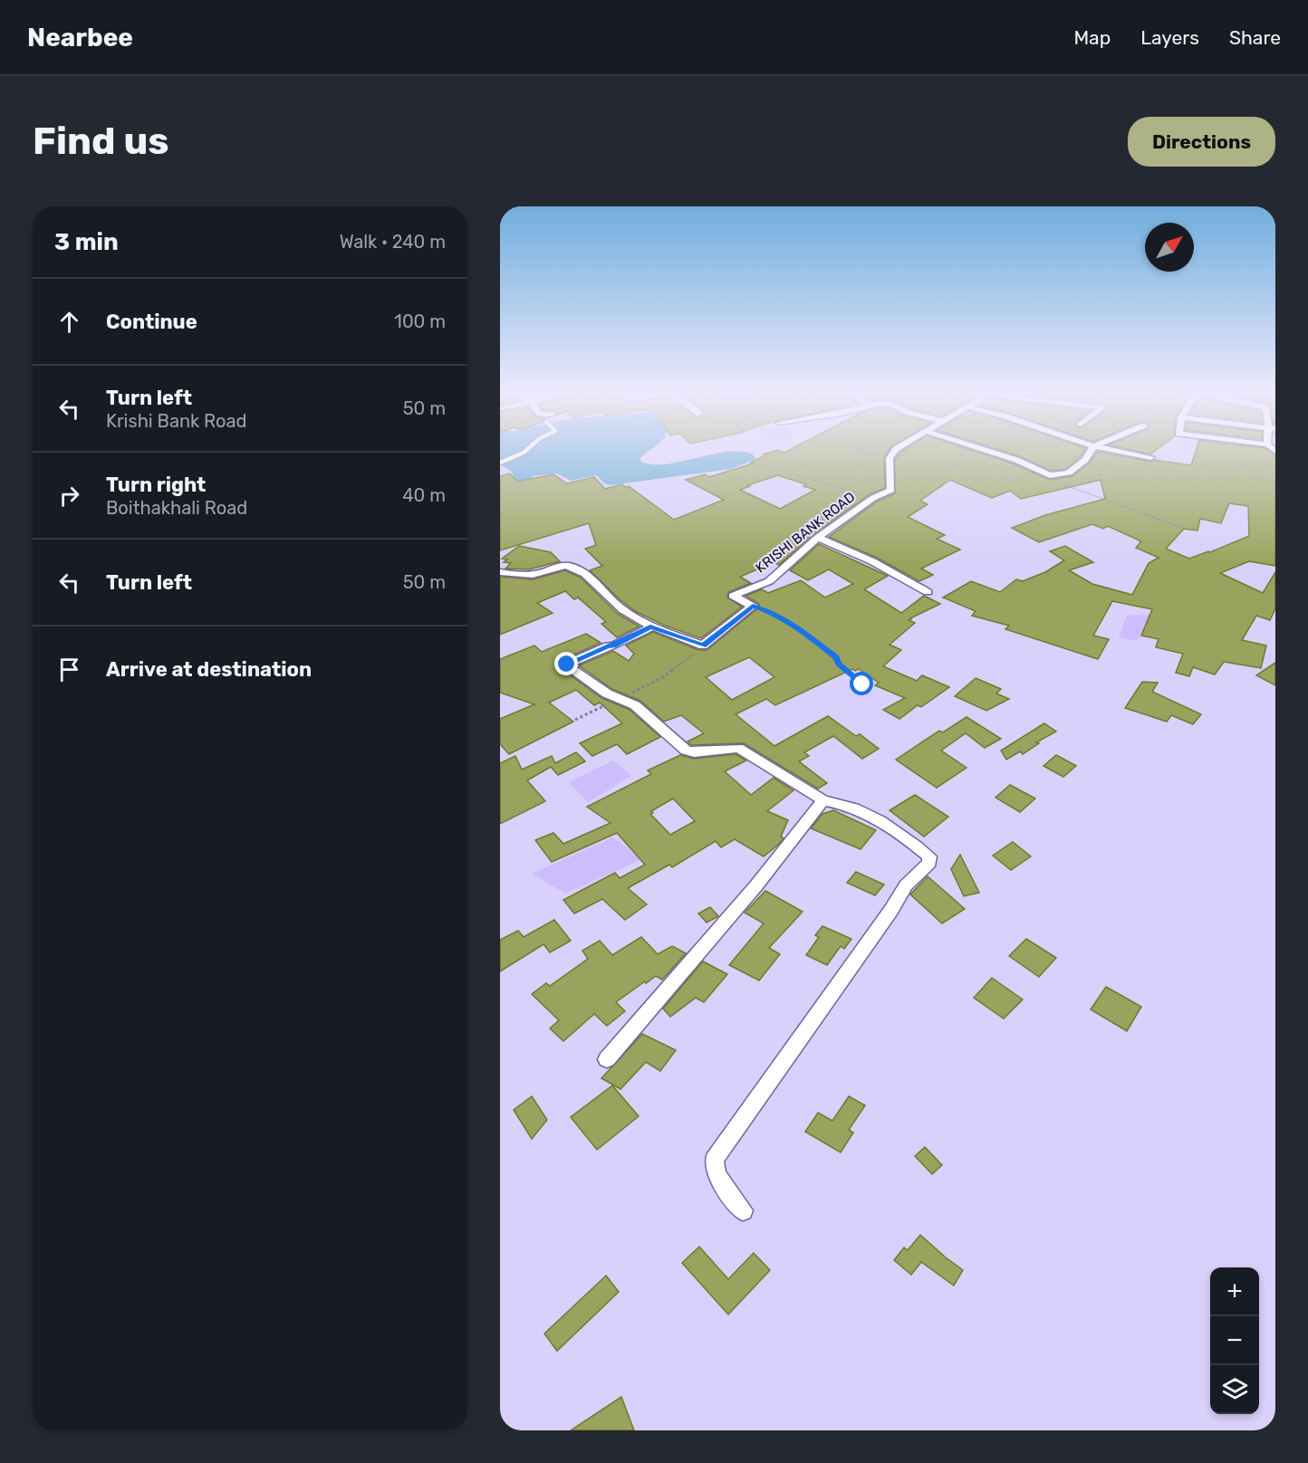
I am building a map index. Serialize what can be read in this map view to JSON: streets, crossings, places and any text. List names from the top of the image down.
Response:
{
  "streets": {
    "street": ["KRISHI BANK ROAD"]
  },
  "north": "top right",
  "page": {
    "header": "Nearbee",
    "nav": ["Map", "Layers", "Share"],
    "buttons": "Directions",
    "title": "Find us",
    "heading": ["3 min", "Walk · 240 m"],
    "list": [
      ["Continue", "100 m"],
      ["Turn left", "Krishi Bank Road", "50 m"],
      ["Turn right", "Boithakhali Road", "40 m"],
      ["Turn left", "50 m"],
      "Arrive at destination"
    ],
    "map_buttons": ["+", "−"]
  }
}
